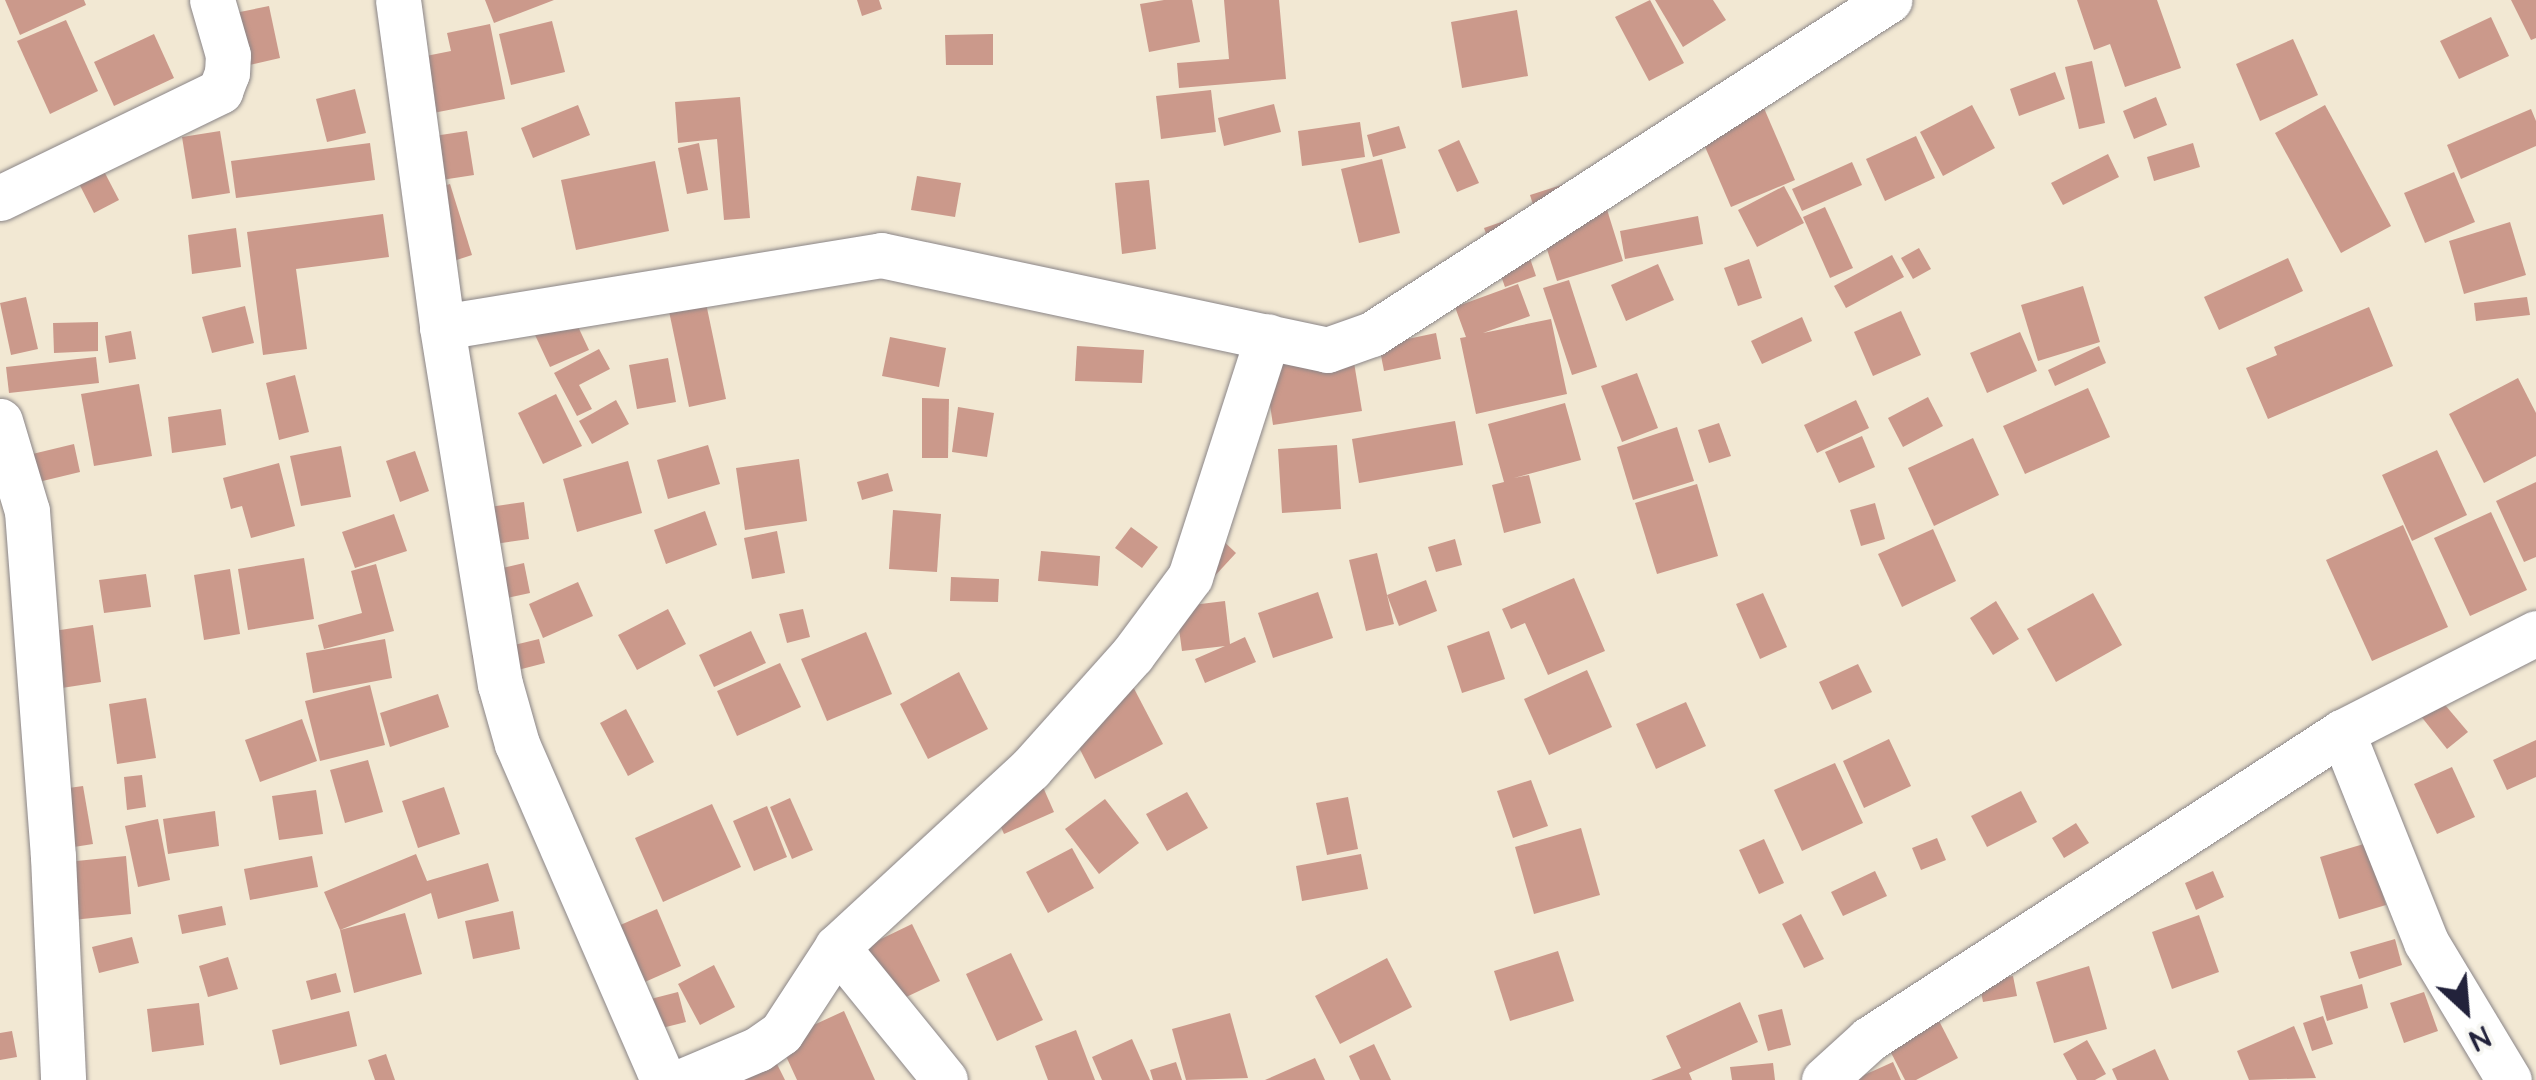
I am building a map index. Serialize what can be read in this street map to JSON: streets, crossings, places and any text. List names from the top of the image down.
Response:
{
  "north": "bottom right"
}
